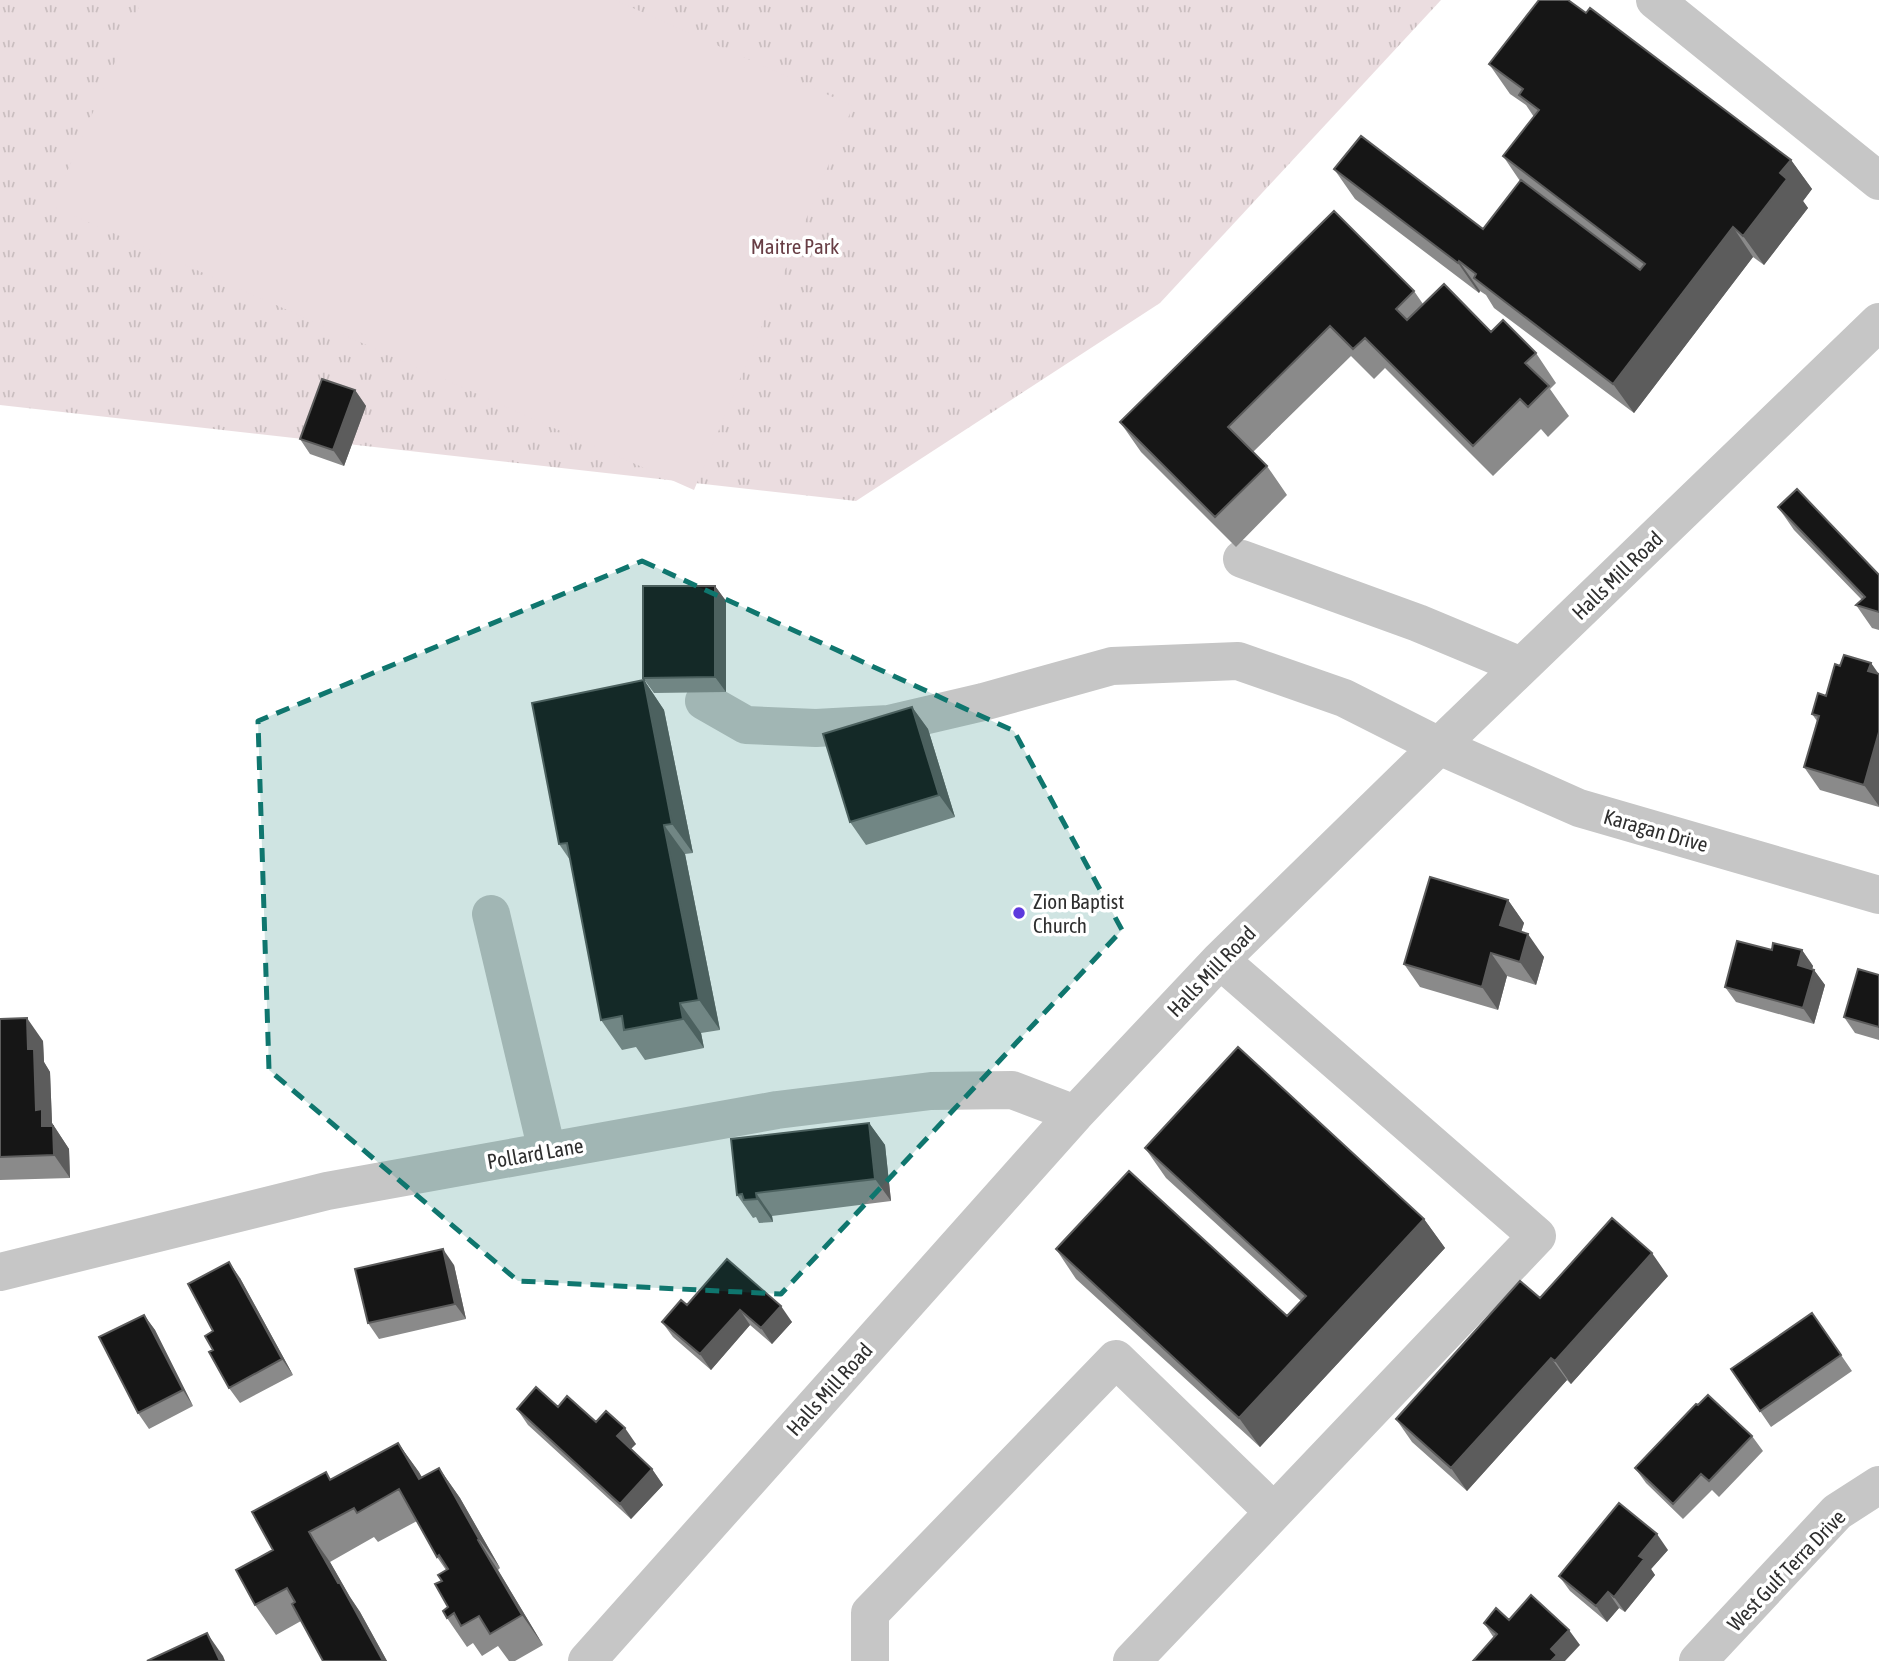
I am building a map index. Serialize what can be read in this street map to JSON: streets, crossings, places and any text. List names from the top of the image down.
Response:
{
  "streets": {
    "street": [
      "Halls Mill Road",
      "Karagan Drive",
      "Pollard Lane",
      "West Gulf Terra Drive"
    ]
  },
  "crossings": [
    ["Halls Mill Road", "Karagan Drive"],
    ["Halls Mill Road", "Pollard Lane"]
  ],
  "parks": ["Maitre Park"],
  "places": ["Zion Baptist Church"]
}
